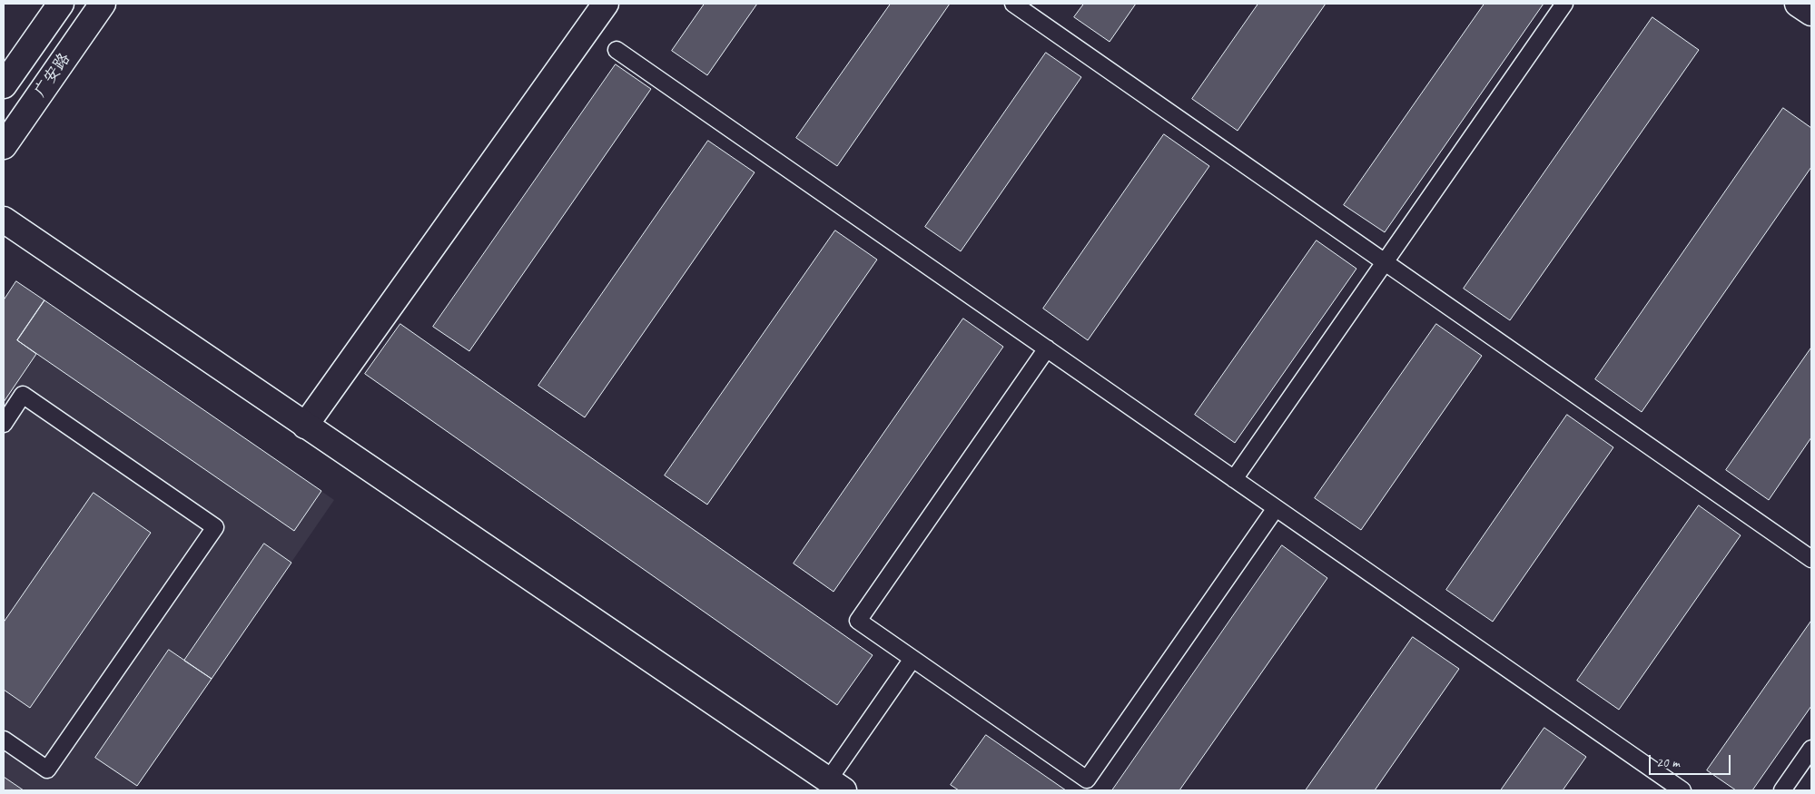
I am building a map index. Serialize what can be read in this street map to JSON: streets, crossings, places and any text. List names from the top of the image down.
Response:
{
  "streets": {
    "street": ["广安路"]
  },
  "scale_bar": "20 m"
}
